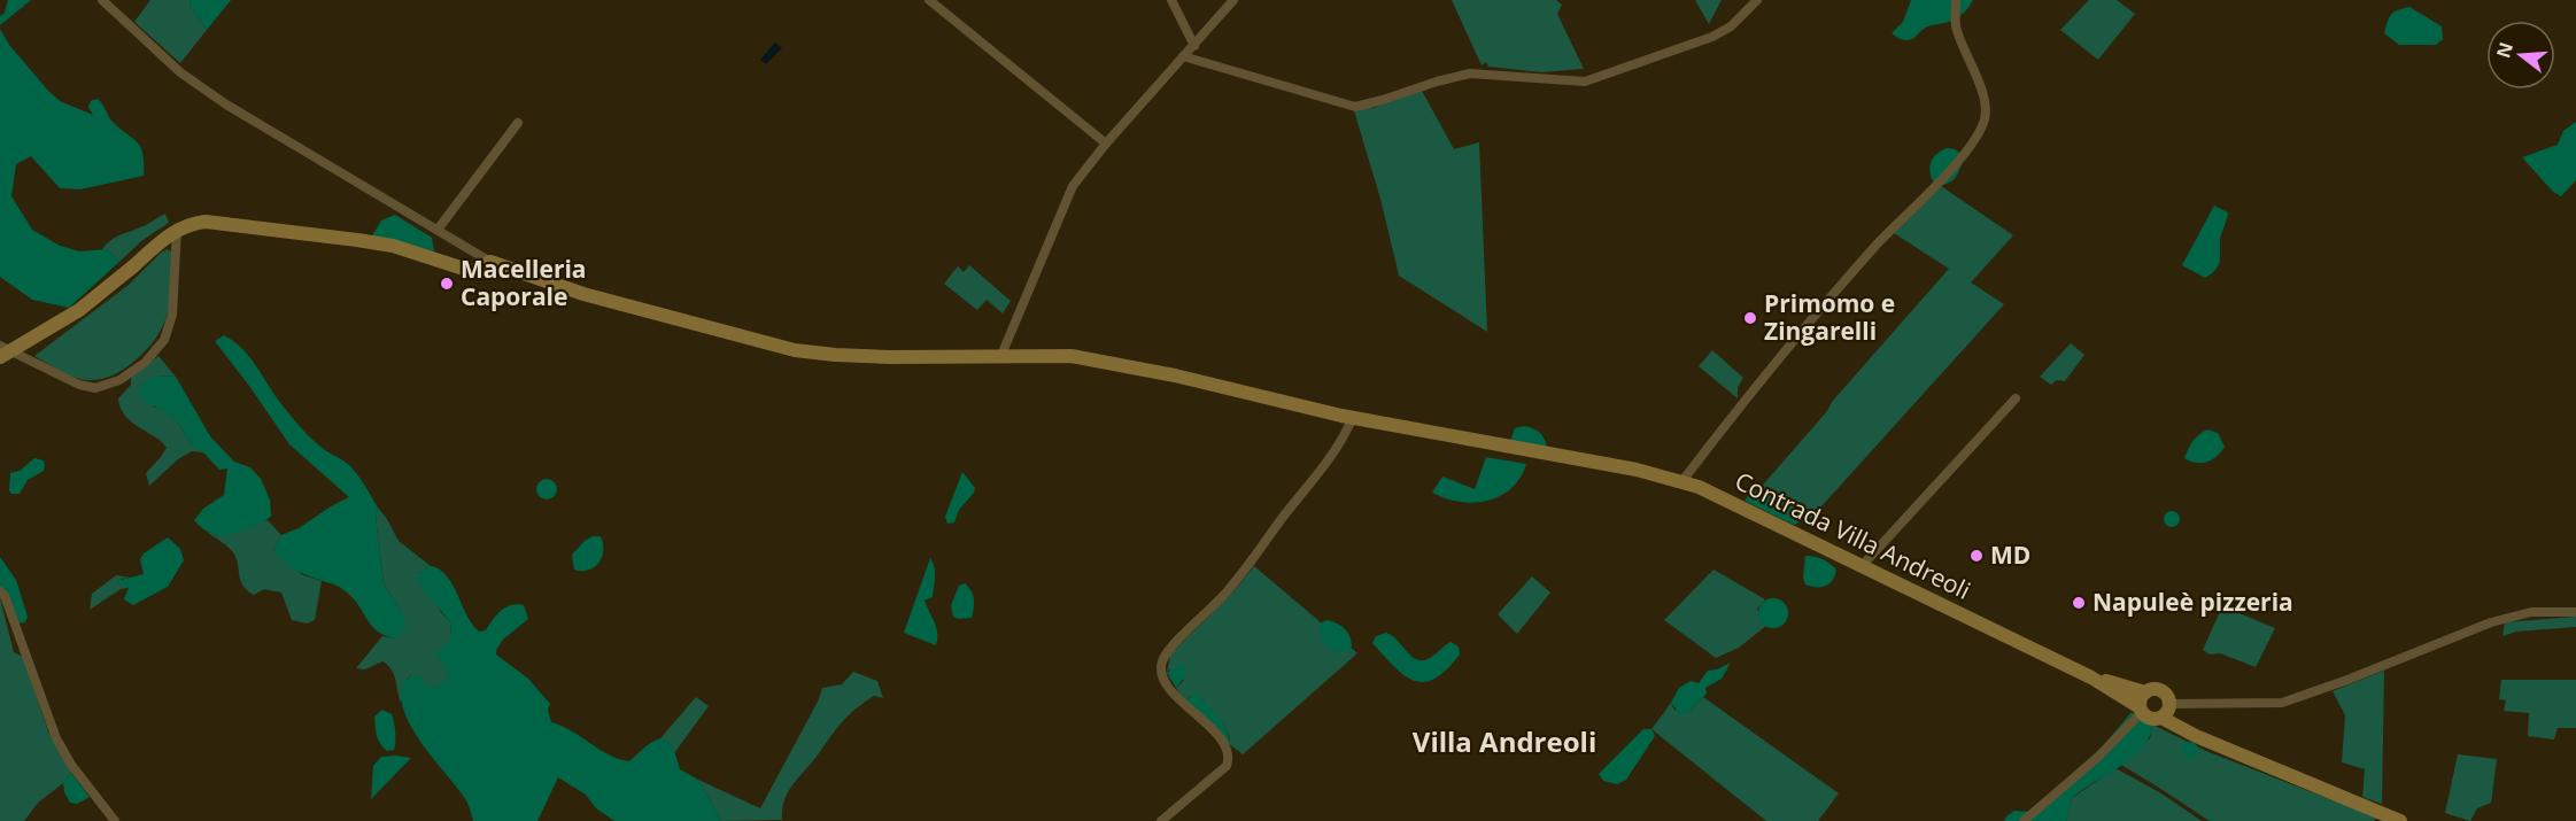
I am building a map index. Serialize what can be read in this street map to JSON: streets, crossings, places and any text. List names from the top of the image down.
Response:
{
  "streets": {
    "main road": ["Contrada Villa Andreoli"]
  },
  "districts": ["Villa Andreoli"],
  "places": [
    "Macelleria Caporale",
    "Primomo e Zingarelli",
    "MD",
    "Napuleè pizzeria"
  ],
  "north": "left"
}
